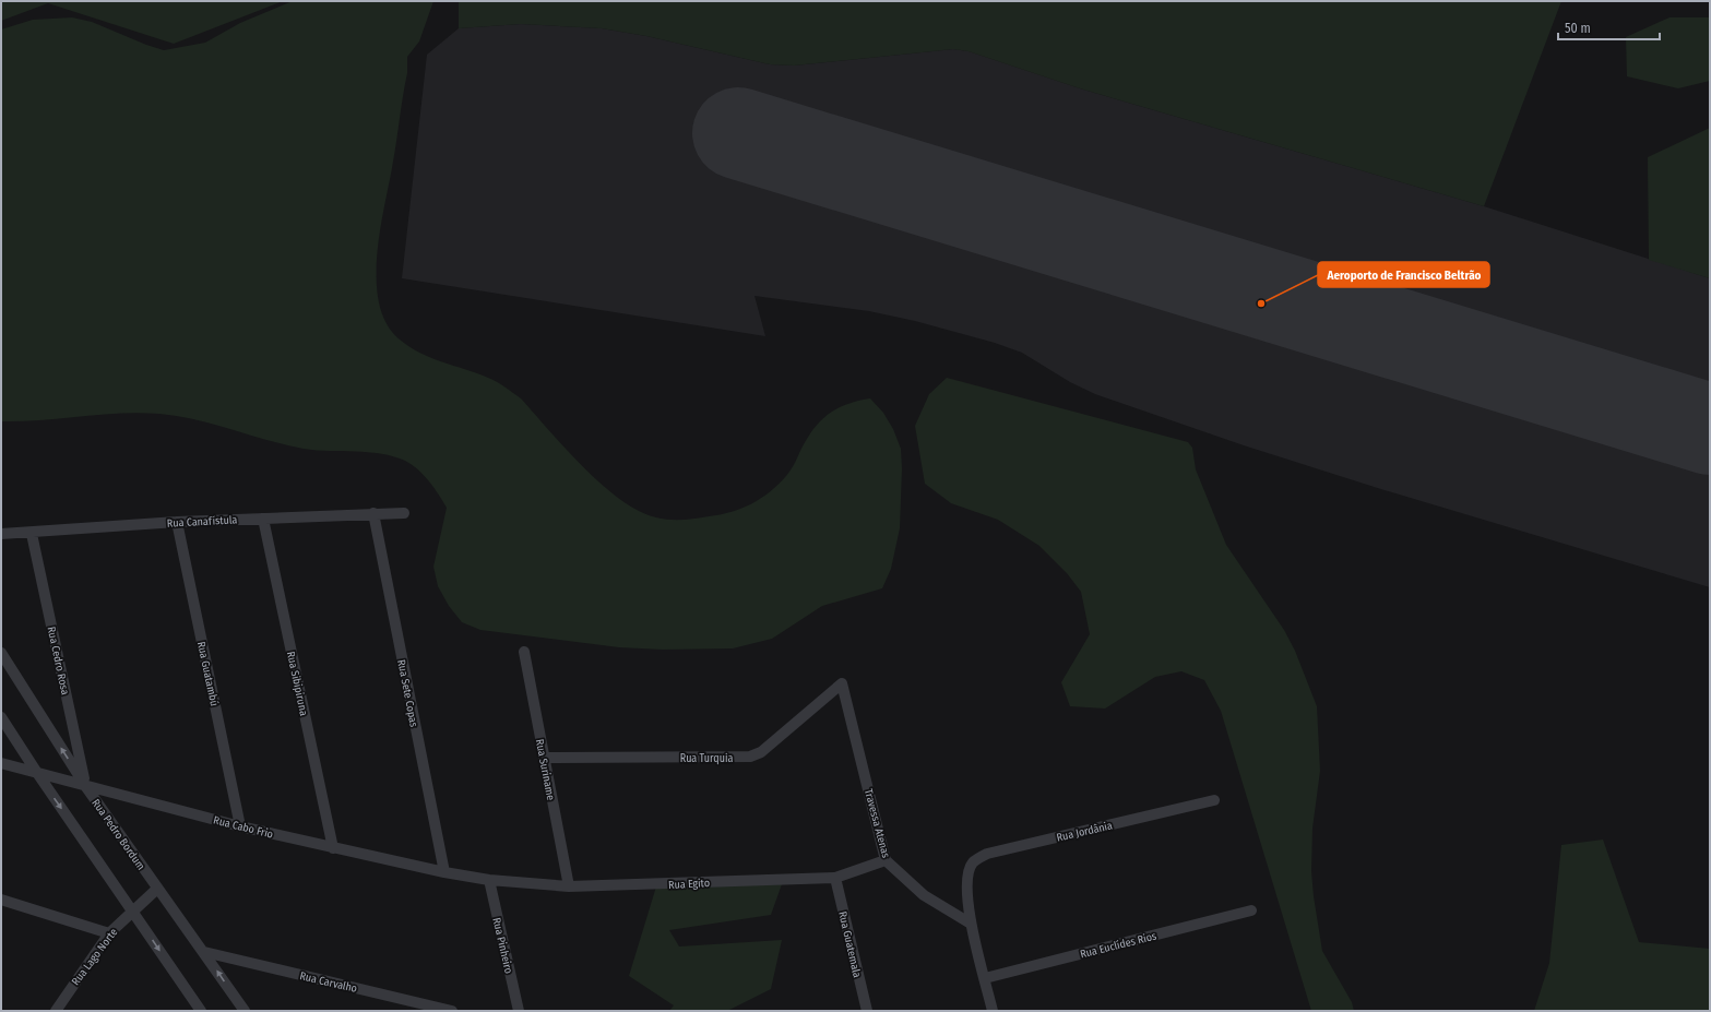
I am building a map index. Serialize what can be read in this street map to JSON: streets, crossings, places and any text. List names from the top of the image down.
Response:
{
  "streets": {
    "street": [
      "Rua Canafístula",
      "Rua Cedro Rosa",
      "Rua Guatambú",
      "Rua Sibipiruna",
      "Rua Sete Copas",
      "Rua Turquia",
      "Rua Suriname",
      "Travessa Atenas",
      "Rua Cabo Frio",
      "Rua Jordânia",
      "Rua Pedro Bordum",
      "Rua Egito",
      "Rua Guatemala",
      "Rua Euclídes Rios",
      "Rua Pinheiro",
      "Rua Lago Norte",
      "Rua Carvalho"
    ]
  },
  "crossings": [
    ["Rua Canafístula", "Rua Cedro Rosa"],
    ["Rua Canafístula", "Rua Guatambú"],
    ["Rua Canafístula", "Rua Sibipiruna"],
    ["Rua Canafístula", "Rua Sete Copas"],
    ["Rua Cedro Rosa", "Rua Cabo Frio"],
    ["Rua Cedro Rosa", "Rua Pedro Bordum"],
    ["Rua Guatambú", "Rua Cabo Frio"],
    ["Rua Sibipiruna", "Rua Cabo Frio"],
    ["Rua Sete Copas", "Rua Cabo Frio"],
    ["Rua Turquia", "Rua Suriname"],
    ["Rua Turquia", "Travessa Atenas"],
    ["Rua Suriname", "Rua Egito"],
    ["Travessa Atenas", "Rua Jordânia"],
    ["Travessa Atenas", "Rua Egito"],
    ["Rua Cabo Frio", "Rua Pedro Bordum"],
    ["Rua Cabo Frio", "Rua Egito"],
    ["Rua Cabo Frio", "Rua Pinheiro"],
    ["Rua Pedro Bordum", "Rua Lago Norte"],
    ["Rua Pedro Bordum", "Rua Carvalho"],
    ["Rua Egito", "Rua Guatemala"],
    ["Rua Egito", "Rua Pinheiro"]
  ],
  "places": ["Aeroporto de Francisco Beltrão"],
  "scale_bar": "50 m"
}
